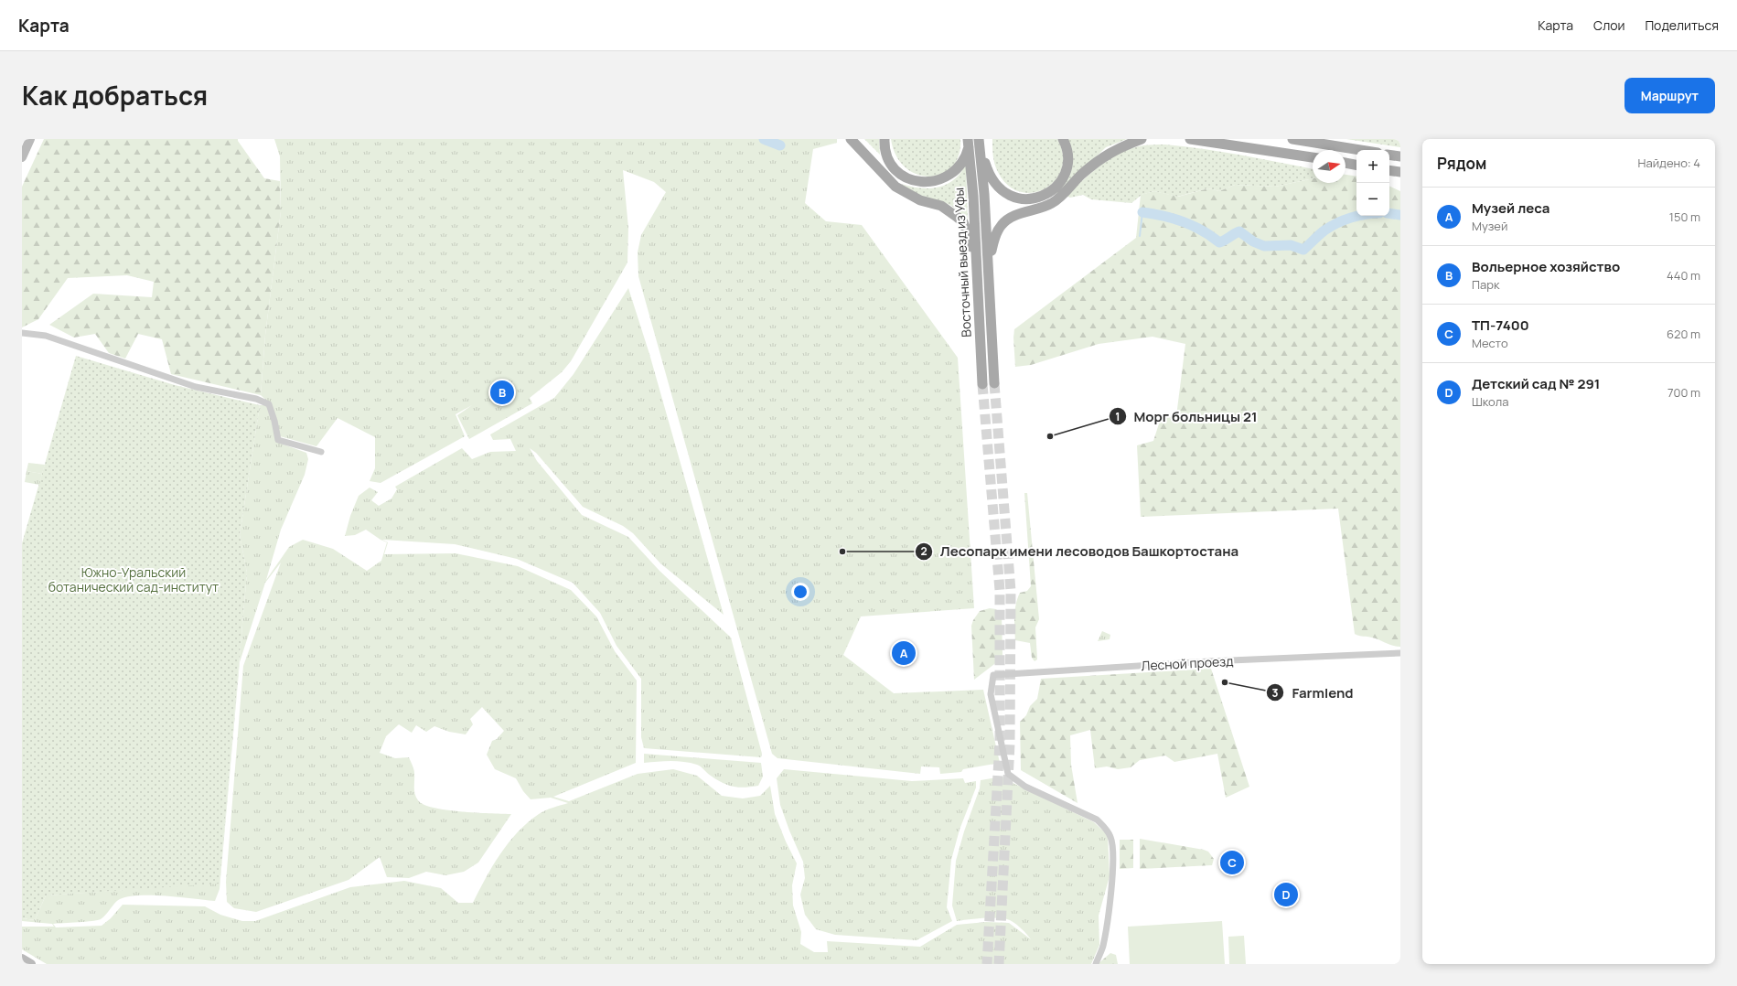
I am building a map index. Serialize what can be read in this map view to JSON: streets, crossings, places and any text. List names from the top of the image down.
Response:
{
  "streets": {
    "main road": ["Восточный выезд из Уфы"],
    "street": ["Лесной проезд"]
  },
  "parks": ["Южно-Уральский ботанический сад-институт"],
  "places": ["Морг больницы 21", "Лесопарк имени лесоводов Башкортостана", "Farmlend"],
  "north": "right",
  "page": {
    "header": "Карта",
    "nav": ["Карта", "Слои", "Поделиться"],
    "title": "Как добраться",
    "buttons": "Маршрут",
    "heading": ["Рядом", "Найдено: 4"],
    "map_buttons": ["+", "−"],
    "list": [
      {
        "mark": "A",
        "name": "Музей леса",
        "note": "Музей",
        "value": "150 m"
      },
      {
        "mark": "B",
        "name": "Вольерное хозяйство",
        "note": "Парк",
        "value": "440 m"
      },
      {
        "mark": "C",
        "name": "ТП-7400",
        "note": "Место",
        "value": "620 m"
      },
      {
        "mark": "D",
        "name": "Детский сад № 291",
        "note": "Школа",
        "value": "700 m"
      }
    ],
    "pins": [
      "B",
      "A",
      "C",
      "D"
    ]
  }
}
